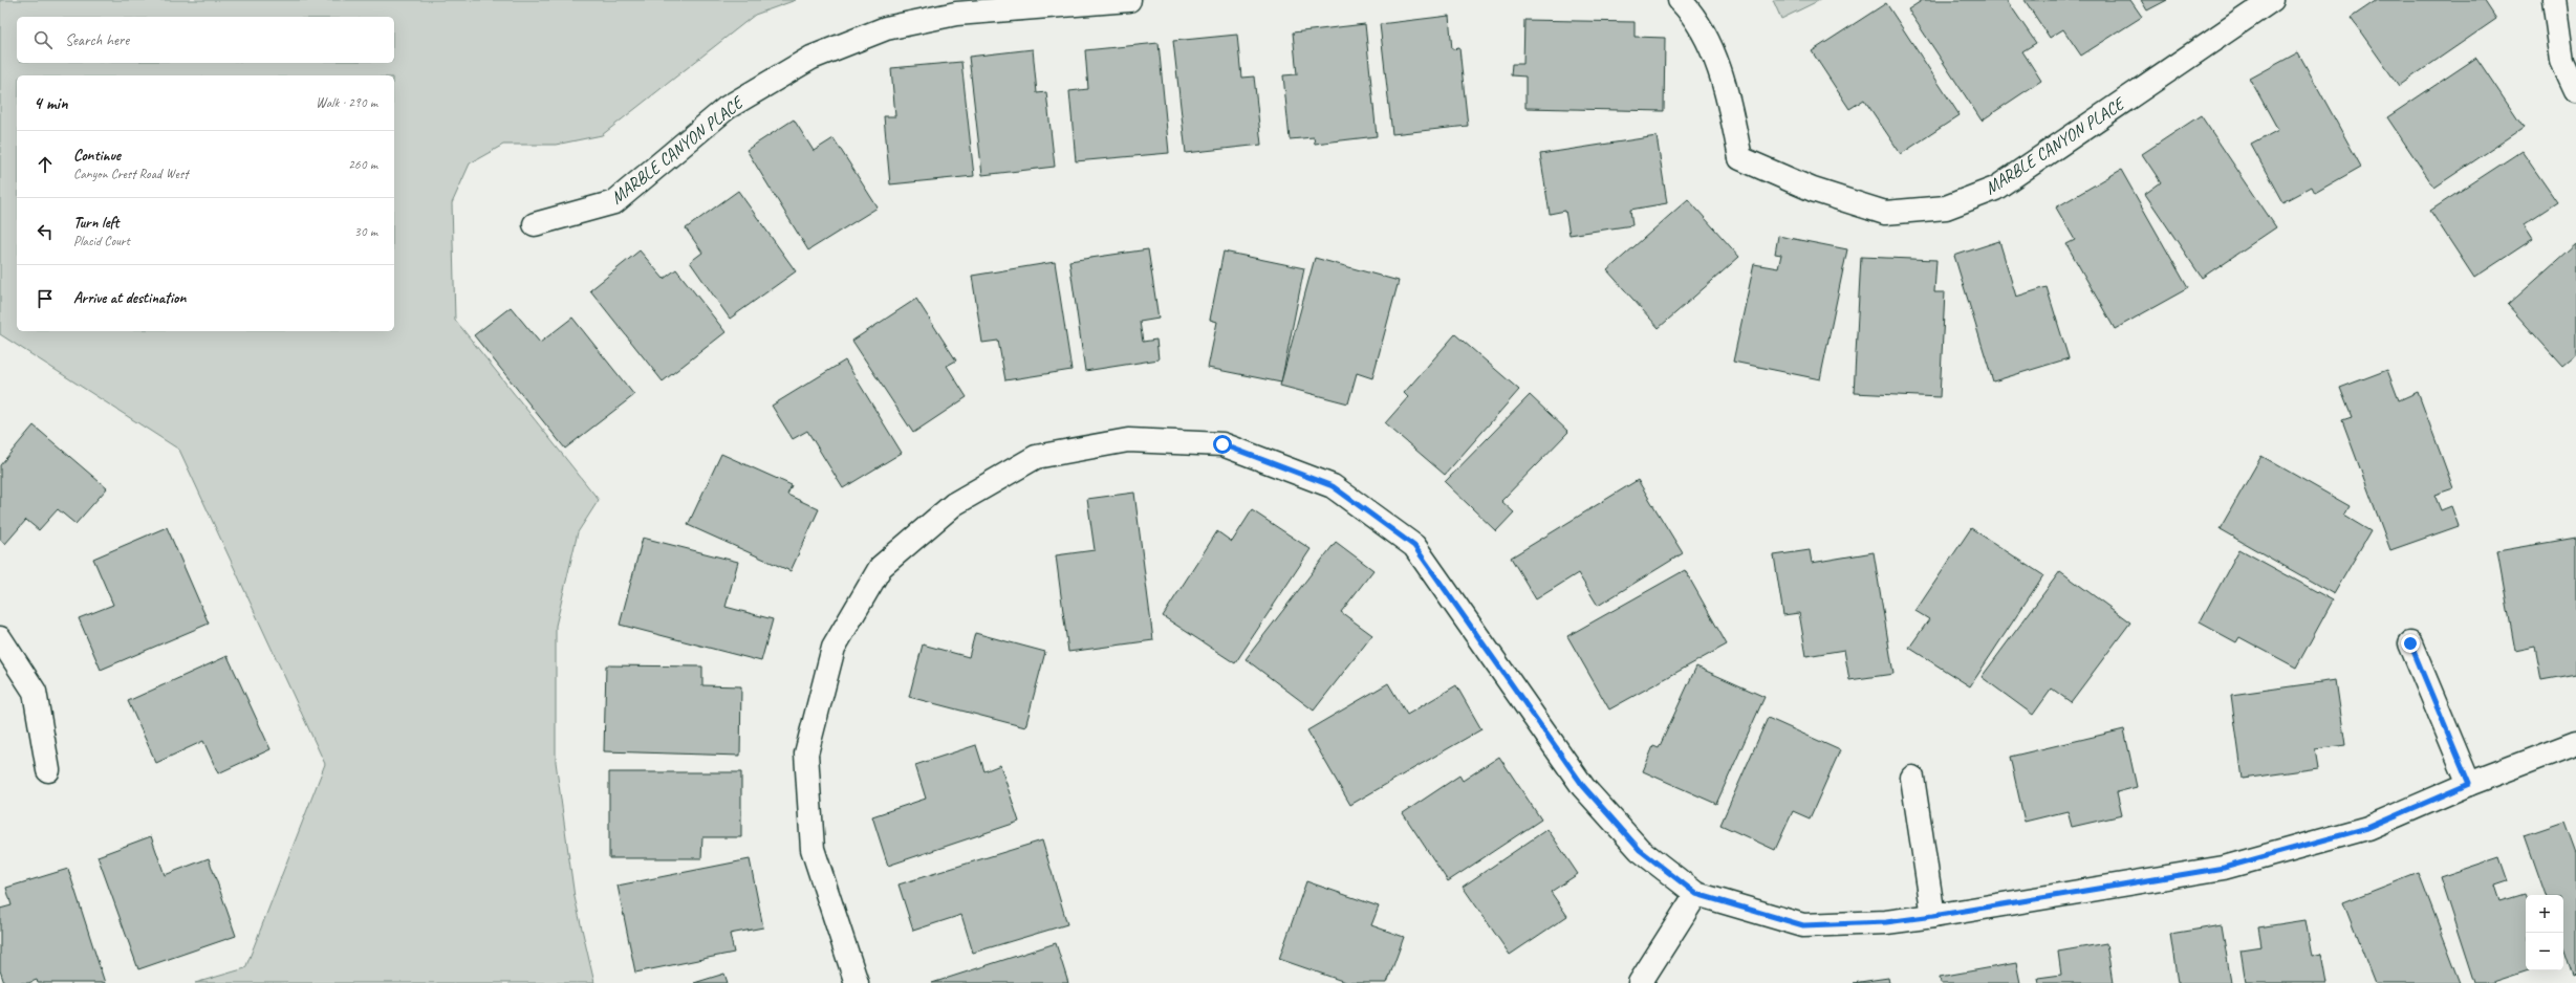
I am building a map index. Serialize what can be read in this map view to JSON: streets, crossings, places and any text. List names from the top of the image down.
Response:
{
  "streets": {
    "street": ["MARBLE CANYON PLACE"]
  },
  "page": {
    "search": "Search here",
    "heading": ["4 min", "Walk · 290 m"],
    "list": [
      ["Continue", "Canyon Crest Road West", "260 m"],
      ["Turn left", "Placid Court", "30 m"],
      "Arrive at destination"
    ],
    "map_buttons": ["+", "−"]
  }
}
